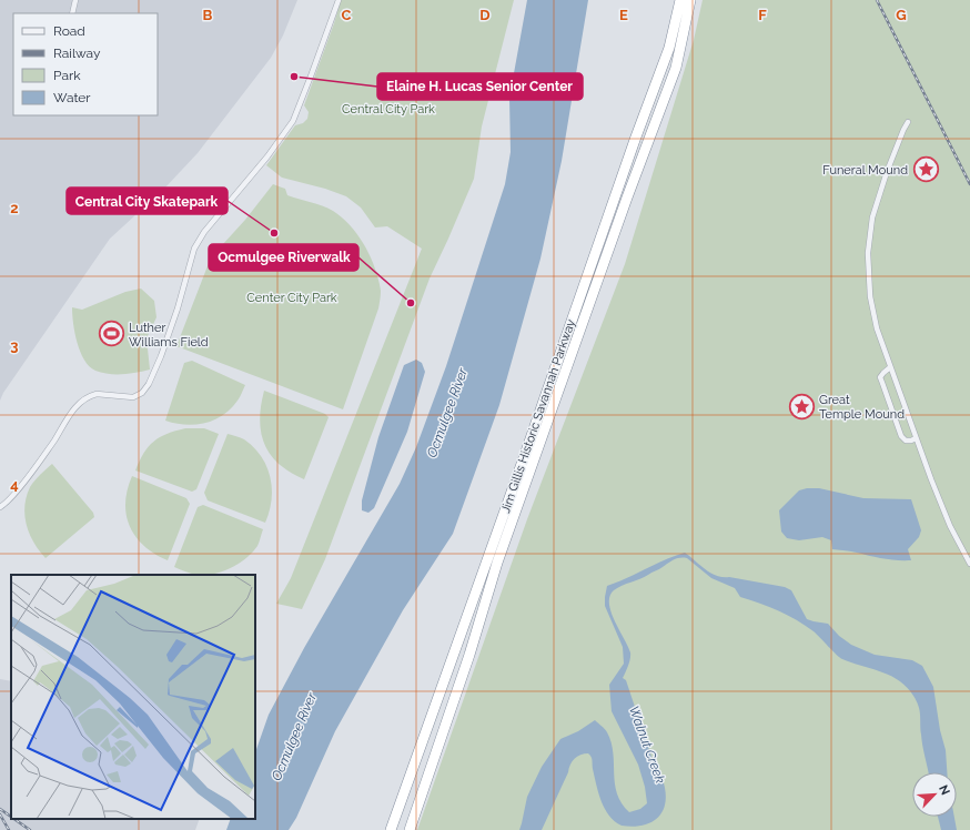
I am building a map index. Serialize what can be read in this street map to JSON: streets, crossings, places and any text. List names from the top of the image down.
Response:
{
  "streets": {
    "highway": ["Jim Gillis Historic Savannah Parkway"]
  },
  "water": ["Ocmulgee River", "Walnut Creek"],
  "parks": ["Central City Park", "Center City Park"],
  "places": {
    "other": ["Elaine H. Lucas Senior Center", "Central City Skatepark", "Ocmulgee Riverwalk"],
    "place": ["Funeral Mound", "Great Temple Mound"],
    "sports": ["Luther Williams Field"]
  },
  "legend": [
    "Road",
    "Railway",
    "Park",
    "Water"
  ],
  "north": "top right",
  "grid": {
    "columns": [
      "B",
      "C",
      "D",
      "E",
      "F",
      "G"
    ],
    "rows": ["2", "3", "4"]
  }
}
